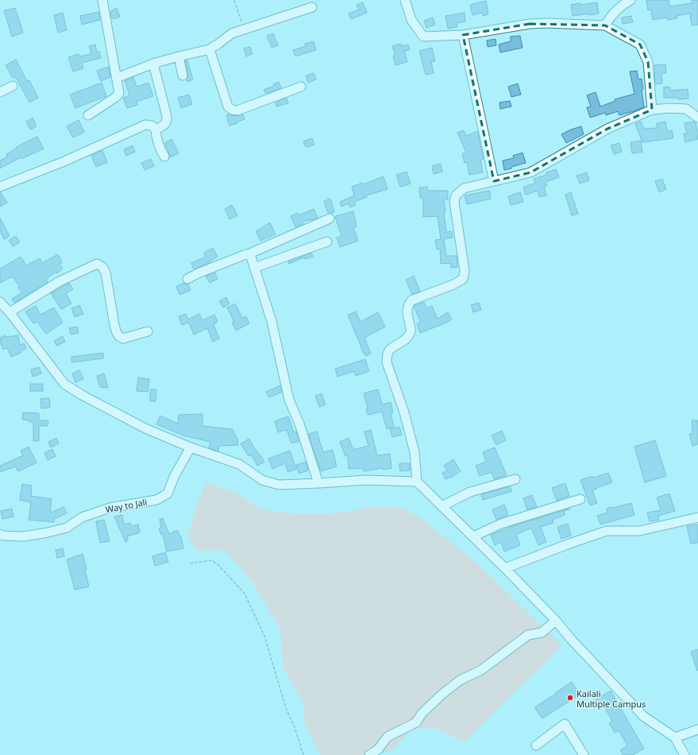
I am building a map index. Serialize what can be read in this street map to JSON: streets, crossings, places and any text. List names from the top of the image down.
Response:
{
  "streets": {
    "street": ["Way to Jali"]
  },
  "places": ["Kailali Multiple Campus"]
}
